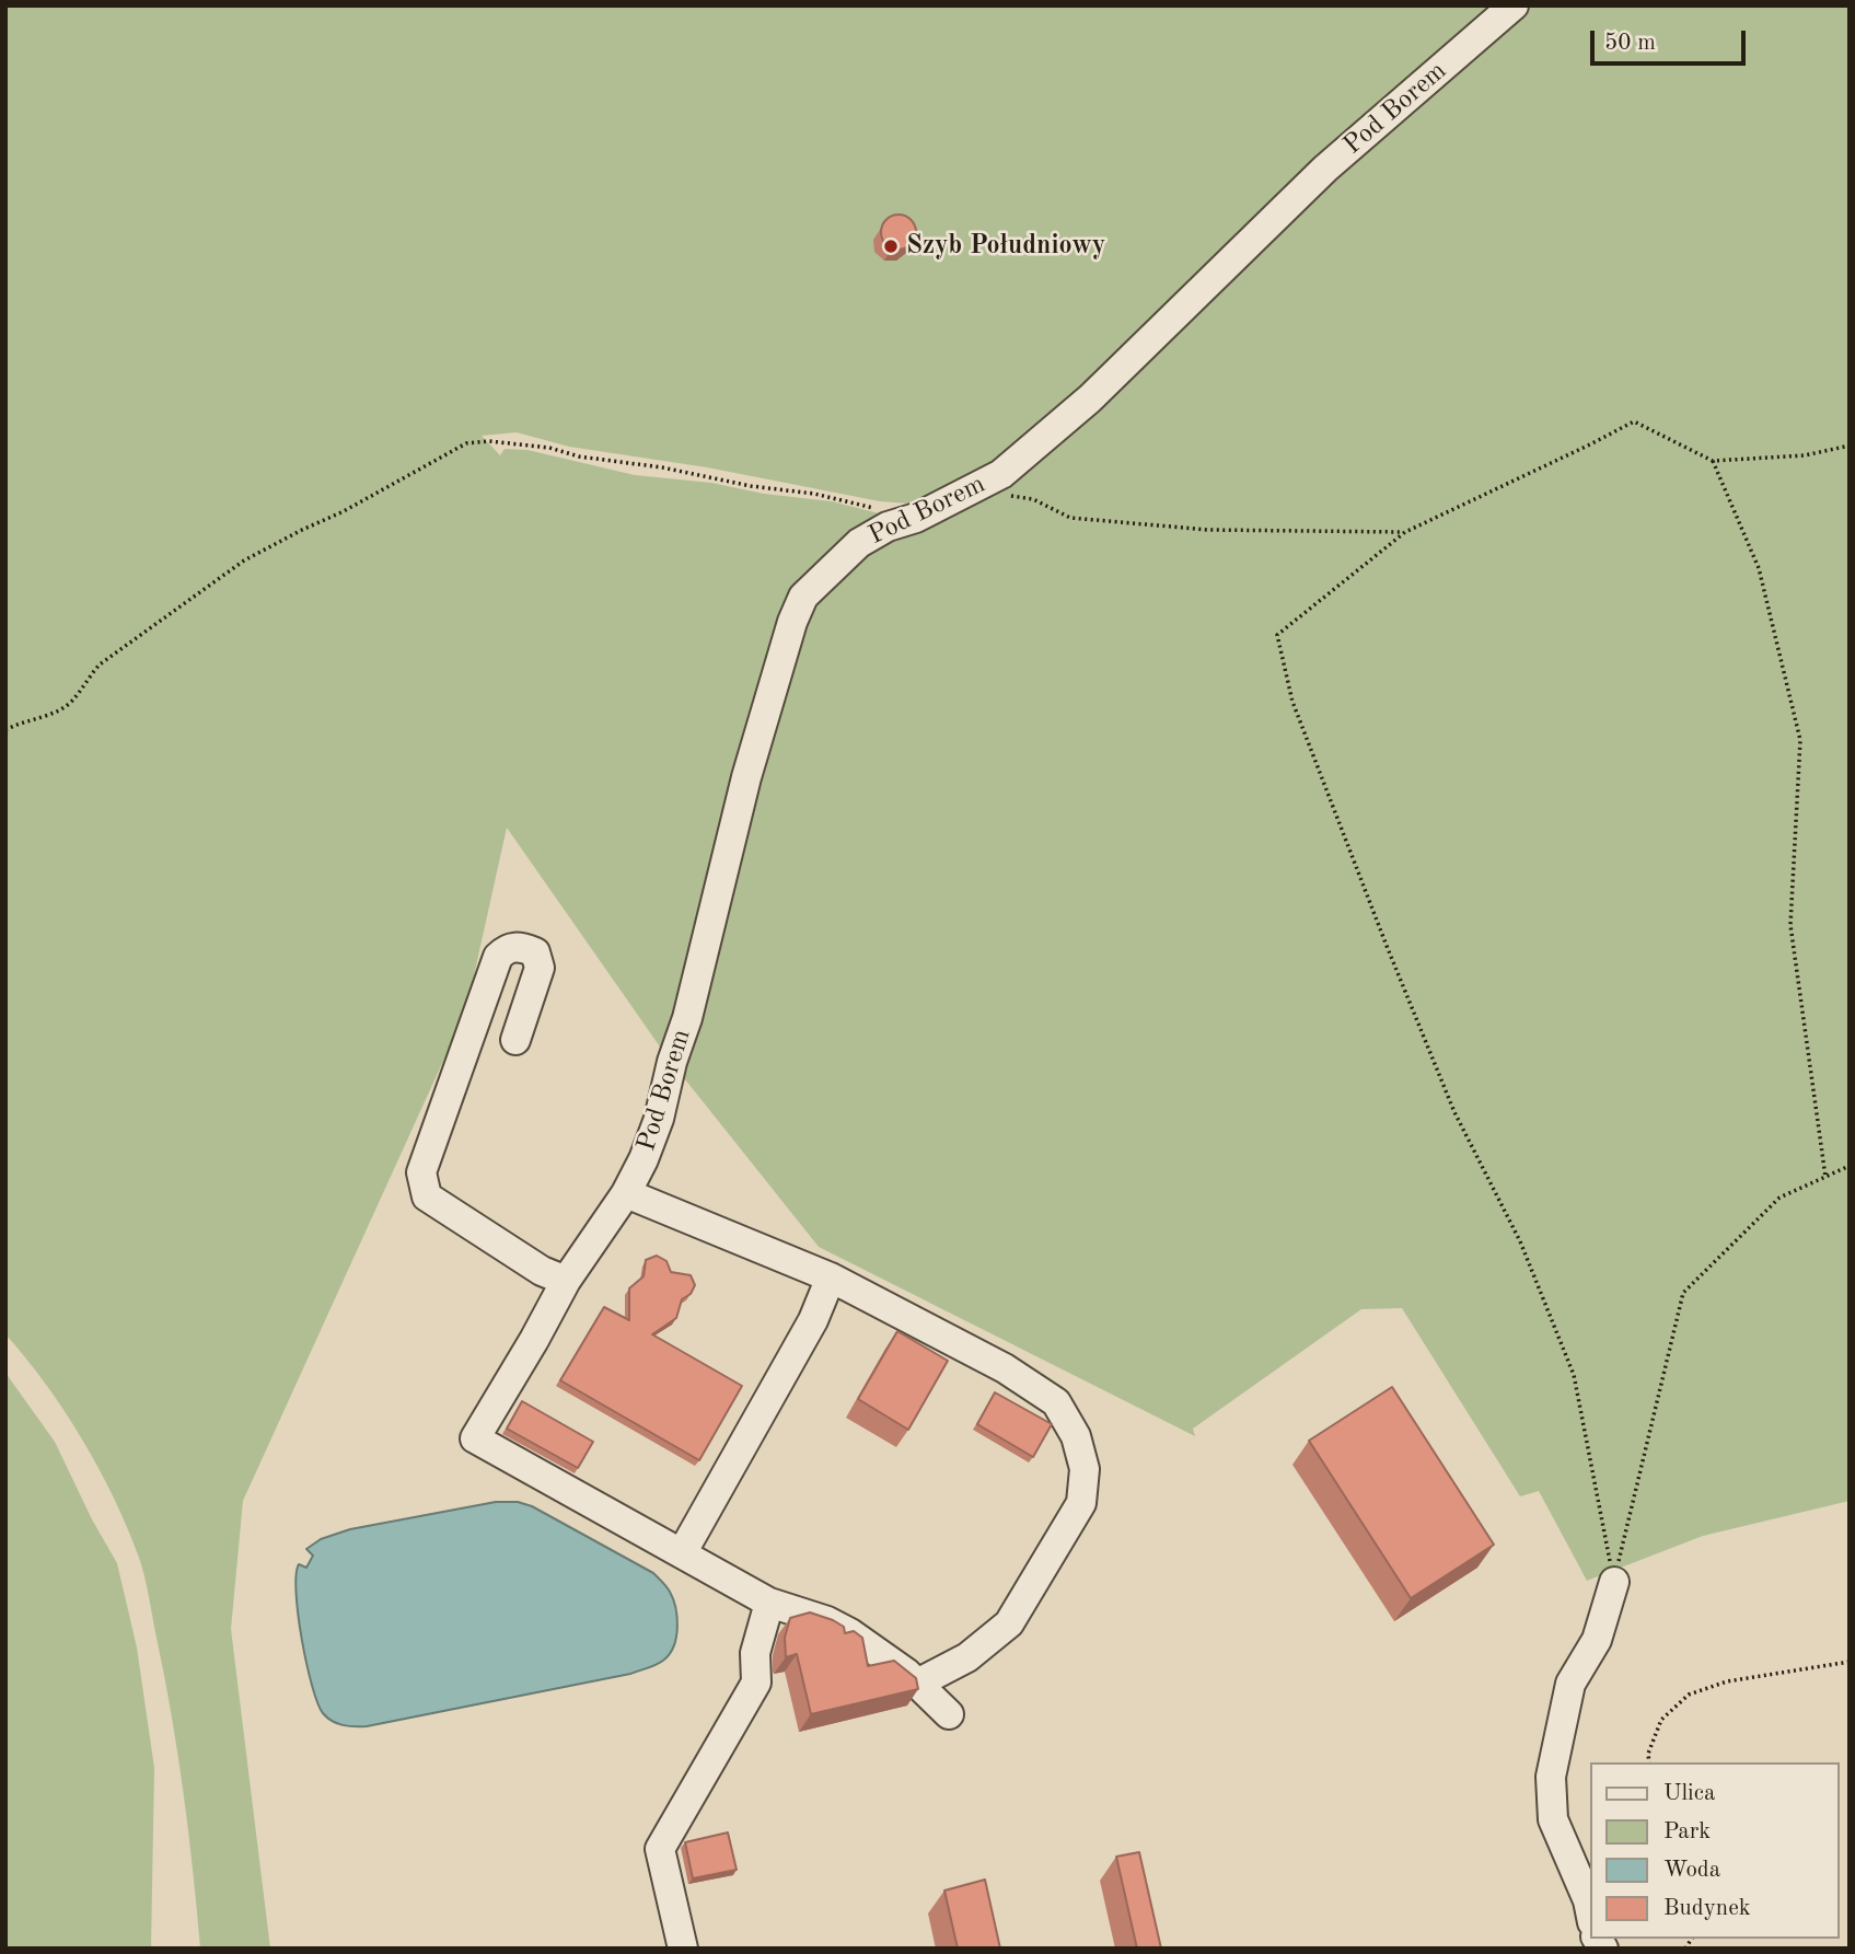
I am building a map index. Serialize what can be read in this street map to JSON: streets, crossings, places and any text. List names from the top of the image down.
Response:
{
  "streets": {
    "street": ["Pod Borem"]
  },
  "places": ["Szyb Południowy"],
  "legend": [
    "Ulica",
    "Park",
    "Woda",
    "Budynek"
  ],
  "scale_bar": "50 m"
}
